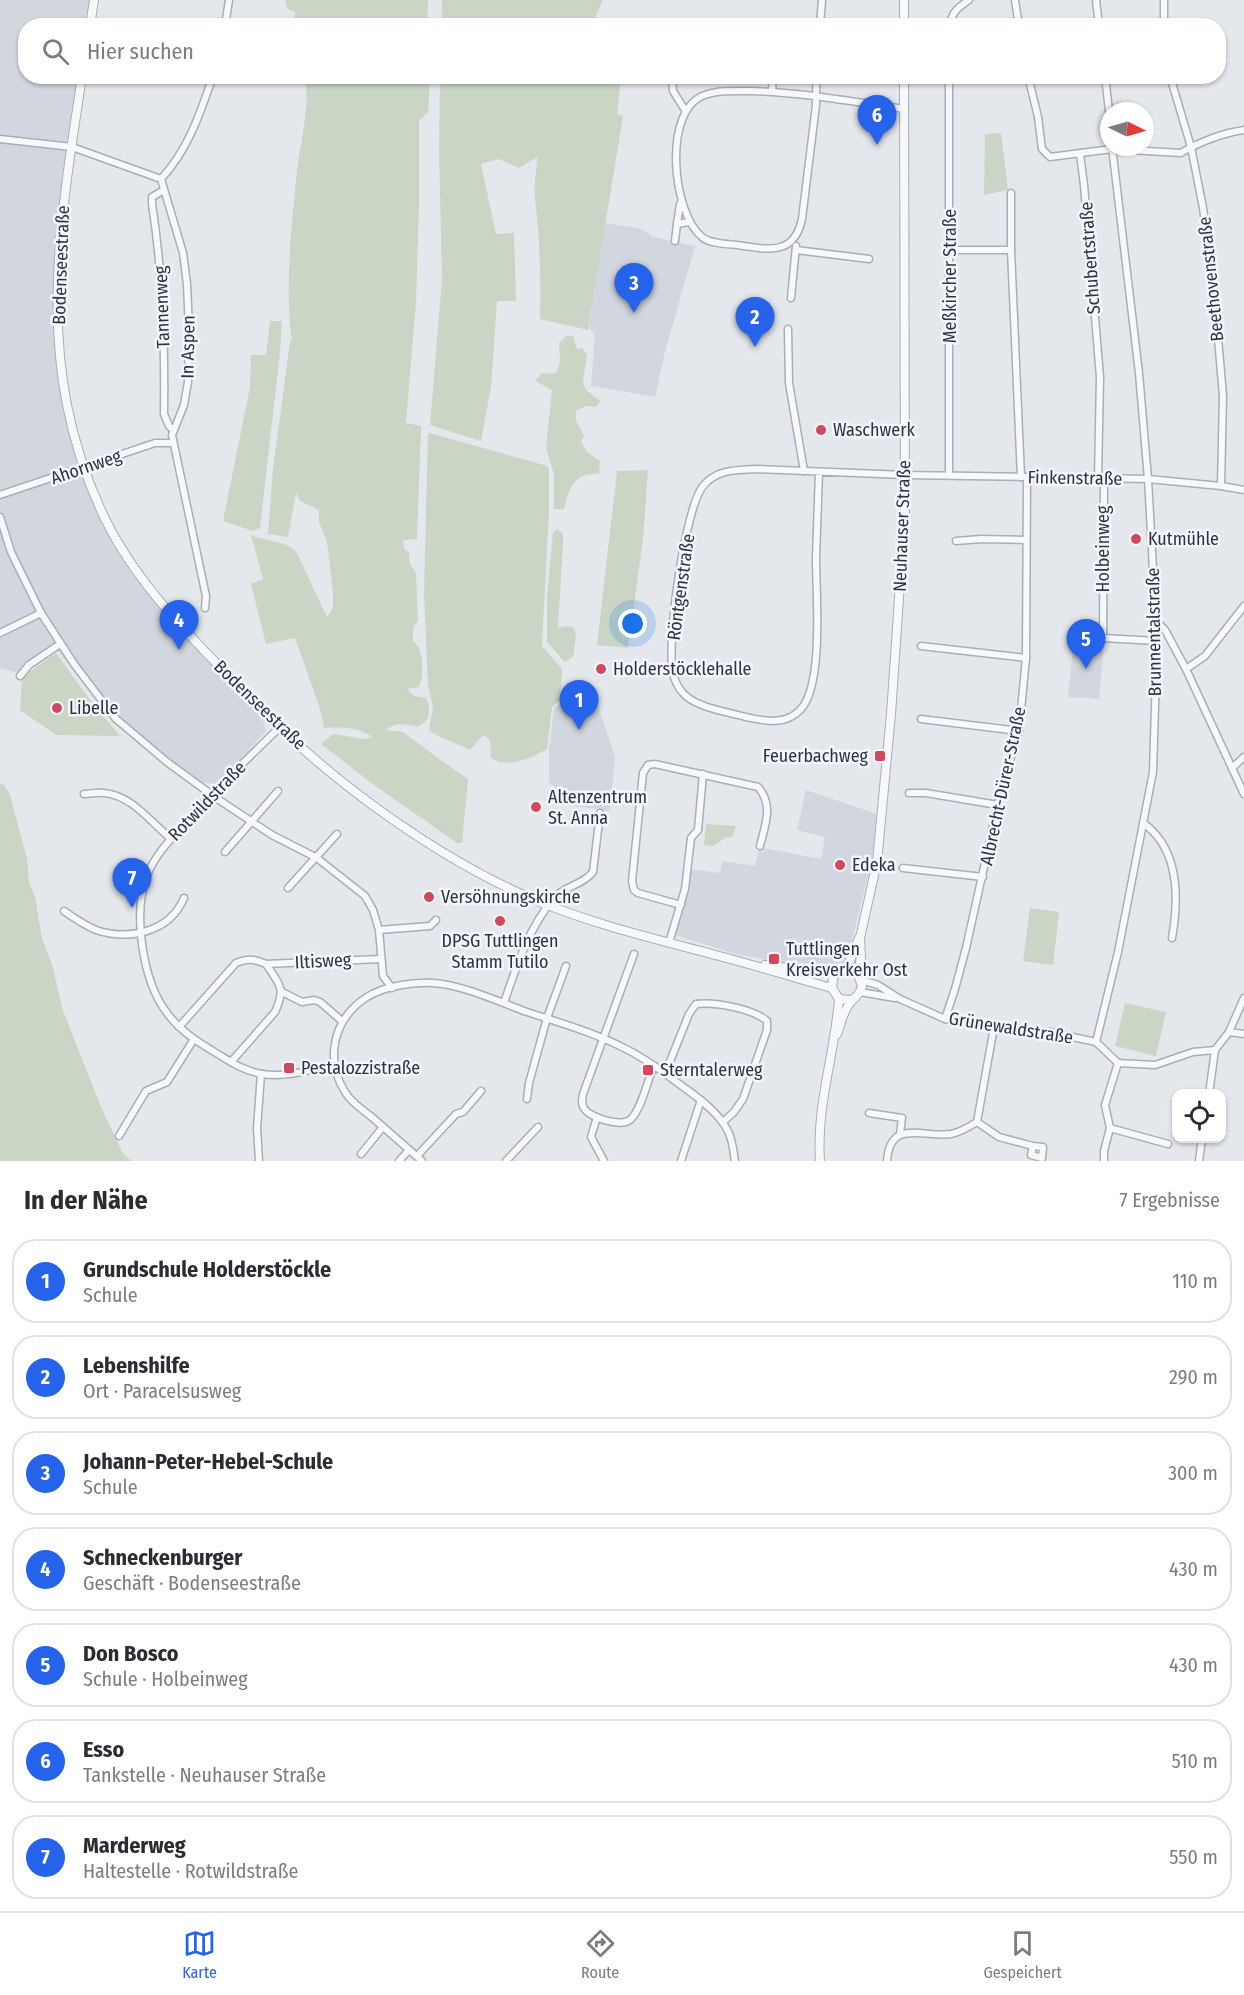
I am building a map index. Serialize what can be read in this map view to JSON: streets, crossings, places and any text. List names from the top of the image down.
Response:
{
  "streets": {
    "street": [
      "Schubertstraße",
      "Bodenseestraße",
      "Meßkircher Straße",
      "Beethovenstraße",
      "Tannenweg",
      "In Aspen",
      "Ahornweg",
      "Finkenstraße",
      "Neuhauser Straße",
      "Holbeinweg",
      "Röntgenstraße",
      "Brunnentalstraße",
      "Albrecht-Dürer-Straße",
      "Rotwildstraße",
      "Iltisweg",
      "Grünewaldstraße"
    ]
  },
  "crossings": [
    ["Schubertstraße", "Finkenstraße"],
    ["Schubertstraße", "Holbeinweg"],
    ["Bodenseestraße", "Ahornweg"],
    ["Bodenseestraße", "Neuhauser Straße"],
    ["Bodenseestraße", "Rotwildstraße"],
    ["Bodenseestraße", "Grünewaldstraße"],
    ["Meßkircher Straße", "Finkenstraße"],
    ["Beethovenstraße", "Finkenstraße"],
    ["Tannenweg", "In Aspen"],
    ["In Aspen", "Ahornweg"],
    ["Finkenstraße", "Neuhauser Straße"],
    ["Finkenstraße", "Holbeinweg"],
    ["Finkenstraße", "Röntgenstraße"],
    ["Finkenstraße", "Brunnentalstraße"],
    ["Finkenstraße", "Albrecht-Dürer-Straße"],
    ["Neuhauser Straße", "Röntgenstraße"],
    ["Neuhauser Straße", "Grünewaldstraße"],
    ["Holbeinweg", "Brunnentalstraße"],
    ["Brunnentalstraße", "Grünewaldstraße"],
    ["Albrecht-Dürer-Straße", "Grünewaldstraße"],
    ["Rotwildstraße", "Iltisweg"]
  ],
  "places": {
    "other": [
      "Waschwerk",
      "Kutmühle",
      "Holderstöcklehalle",
      "Libelle",
      "Altenzentrum St. Anna",
      "Edeka",
      "Versöhnungskirche",
      "DPSG Tuttlingen Stamm Tutilo"
    ],
    "transit": [
      "Feuerbachweg",
      "Tuttlingen Kreisverkehr Ost",
      "Pestalozzistraße",
      "Sterntalerweg"
    ]
  },
  "north": "right",
  "page": {
    "search": "Hier suchen",
    "pins": [
      "6",
      "3",
      "2",
      "4",
      "5",
      "1",
      "7"
    ],
    "heading": ["In der Nähe", "7 Ergebnisse"],
    "list": [
      {
        "mark": "1",
        "name": "Grundschule Holderstöckle",
        "note": "Schule",
        "value": "110 m"
      },
      {
        "mark": "2",
        "name": "Lebenshilfe",
        "note": "Ort · Paracelsusweg",
        "value": "290 m"
      },
      {
        "mark": "3",
        "name": "Johann-Peter-Hebel-Schule",
        "note": "Schule",
        "value": "300 m"
      },
      {
        "mark": "4",
        "name": "Schneckenburger",
        "note": "Geschäft · Bodenseestraße",
        "value": "430 m"
      },
      {
        "mark": "5",
        "name": "Don Bosco",
        "note": "Schule · Holbeinweg",
        "value": "430 m"
      },
      {
        "mark": "6",
        "name": "Esso",
        "note": "Tankstelle · Neuhauser Straße",
        "value": "510 m"
      },
      {
        "mark": "7",
        "name": "Marderweg",
        "note": "Haltestelle · Rotwildstraße",
        "value": "550 m"
      }
    ],
    "nav": ["Karte", "Route", "Gespeichert"]
  }
}
